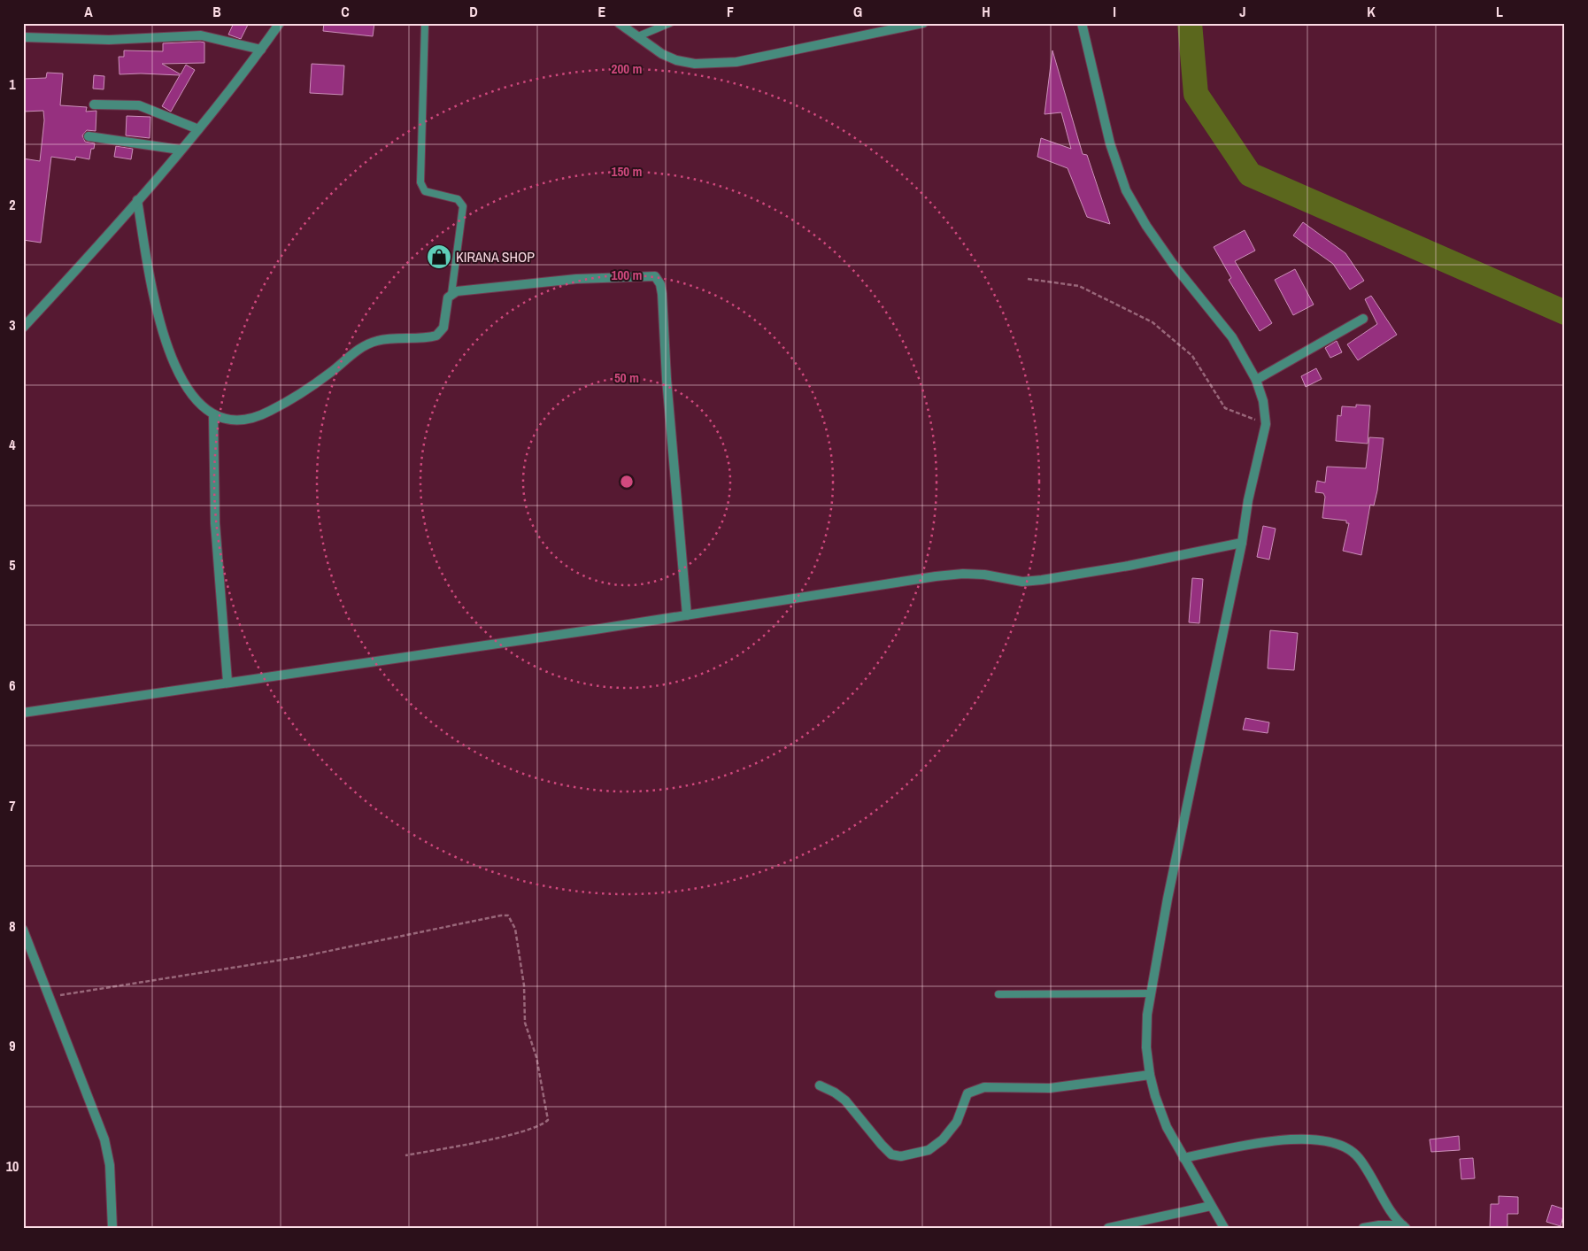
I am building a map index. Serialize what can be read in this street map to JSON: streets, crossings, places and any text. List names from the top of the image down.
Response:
{
  "places": {
    "shop": ["KIRANA SHOP"]
  },
  "grid": {
    "columns": [
      "A",
      "B",
      "C",
      "D",
      "E",
      "F",
      "G",
      "H",
      "I",
      "J",
      "K",
      "L"
    ],
    "rows": [
      "1",
      "2",
      "3",
      "4",
      "5",
      "6",
      "7",
      "8",
      "9",
      "10"
    ]
  },
  "rings": [
    "200 m",
    "150 m",
    "100 m",
    "50 m"
  ]
}
